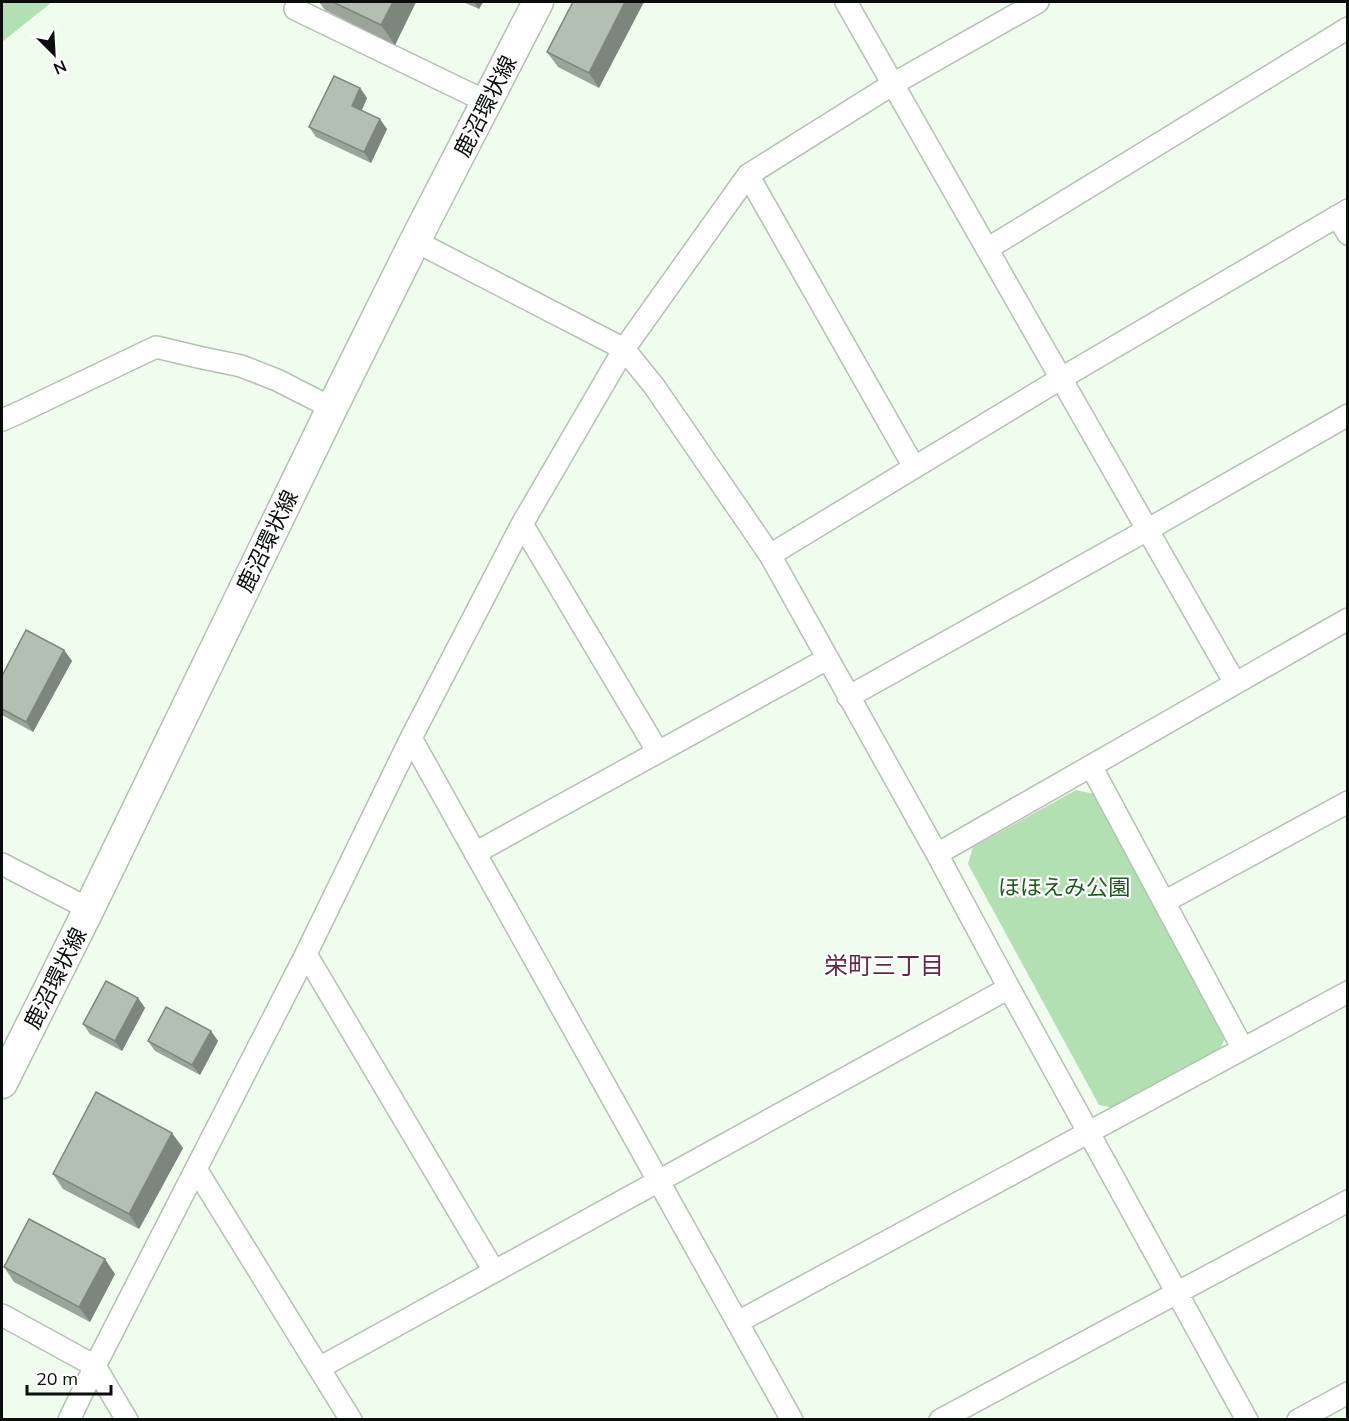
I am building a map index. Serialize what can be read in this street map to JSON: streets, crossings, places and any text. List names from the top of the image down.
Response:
{
  "streets": {
    "main road": ["鹿沼環状線"]
  },
  "districts": ["栄町三丁目"],
  "parks": ["ほほえみ公園"],
  "scale_bar": "20 m",
  "north": "bottom right"
}
